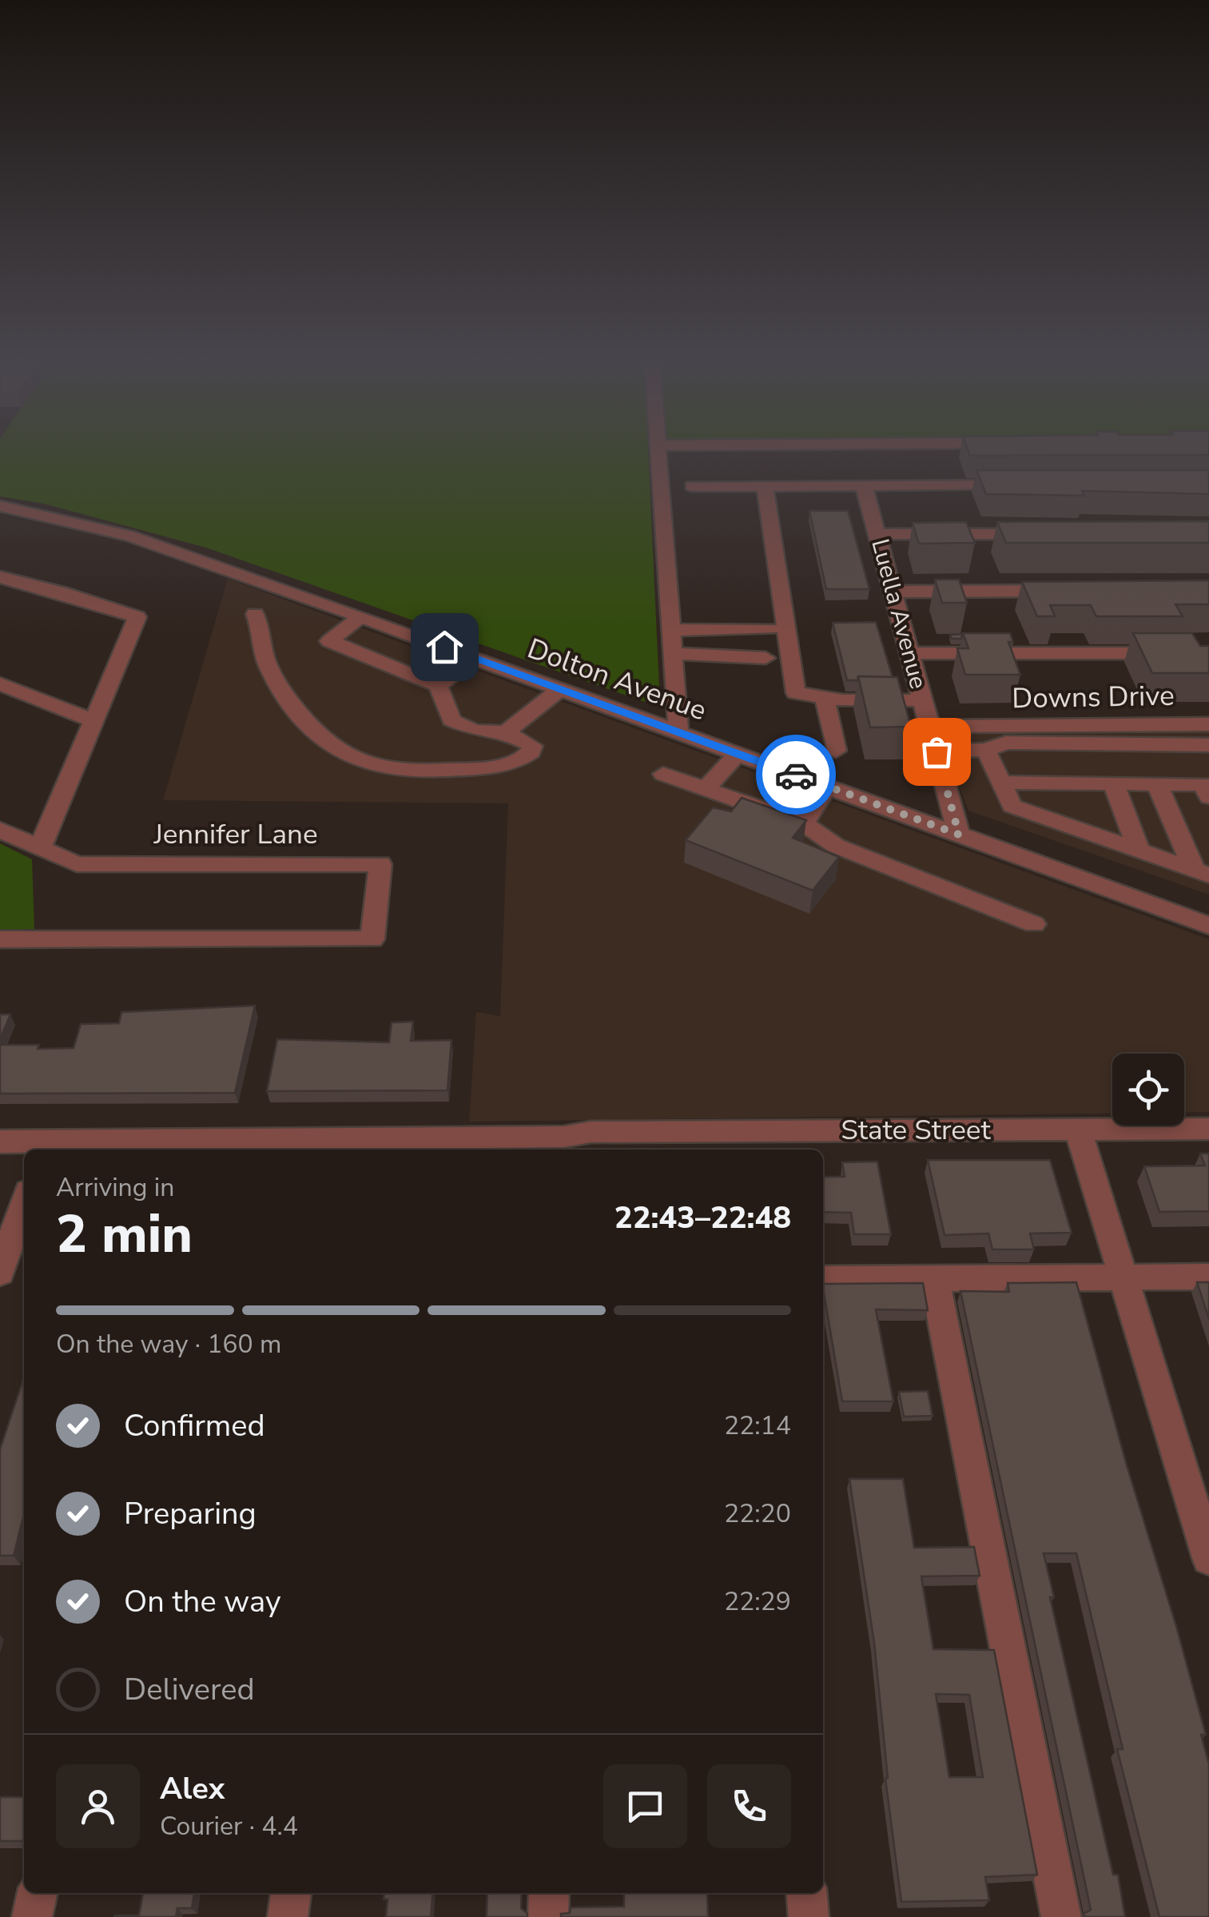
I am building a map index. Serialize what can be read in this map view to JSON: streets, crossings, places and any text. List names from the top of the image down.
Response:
{
  "streets": {
    "street": [
      "Luella Avenue",
      "Dolton Avenue",
      "Downs Drive",
      "Jennifer Lane",
      "State Street"
    ]
  },
  "crossings": [
    ["Luella Avenue", "Dolton Avenue"],
    ["Luella Avenue", "Downs Drive"]
  ],
  "page": {
    "heading": ["2 min", "Arriving in", "22:43–22:48"],
    "panel": ["Alex", "Courier · 4.4"],
    "bar": "On the way · 160 m",
    "list": [
      ["Confirmed", "22:14"],
      ["Preparing", "22:20"],
      ["On the way", "22:29"],
      "Delivered"
    ]
  }
}
